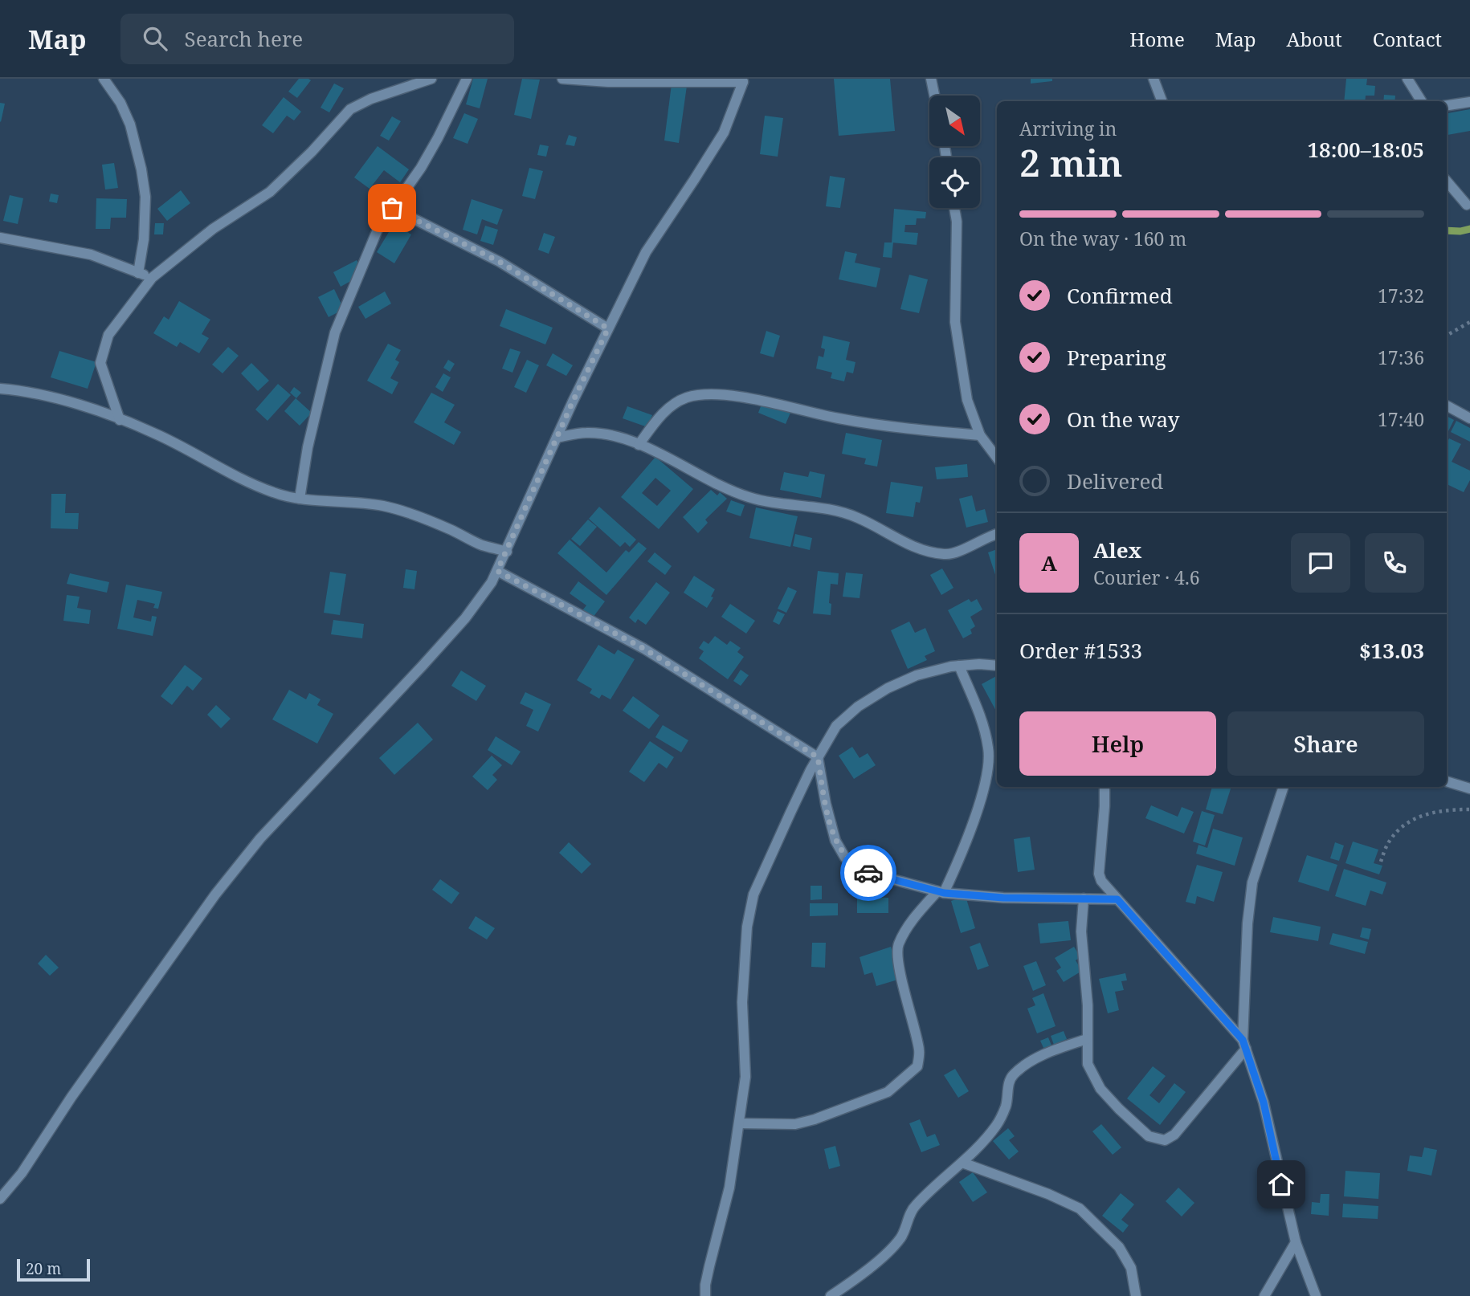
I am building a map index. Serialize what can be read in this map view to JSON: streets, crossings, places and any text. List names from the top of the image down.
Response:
{
  "scale_bar": "20 m",
  "north": "bottom right",
  "page": {
    "header": "Map",
    "search": "Search here",
    "nav": [
      "Home",
      "Map",
      "About",
      "Contact"
    ],
    "heading": ["2 min", "Arriving in", "18:00–18:05"],
    "panel": [
      "Alex",
      "Courier · 4.6",
      "Order #1533",
      "$13.03"
    ],
    "bar": "On the way · 160 m",
    "list": [
      ["Confirmed", "17:32"],
      ["Preparing", "17:36"],
      ["On the way", "17:40"],
      "Delivered"
    ],
    "round": "A",
    "buttons": ["Help", "Share"],
    "scale": "20 m"
  }
}
